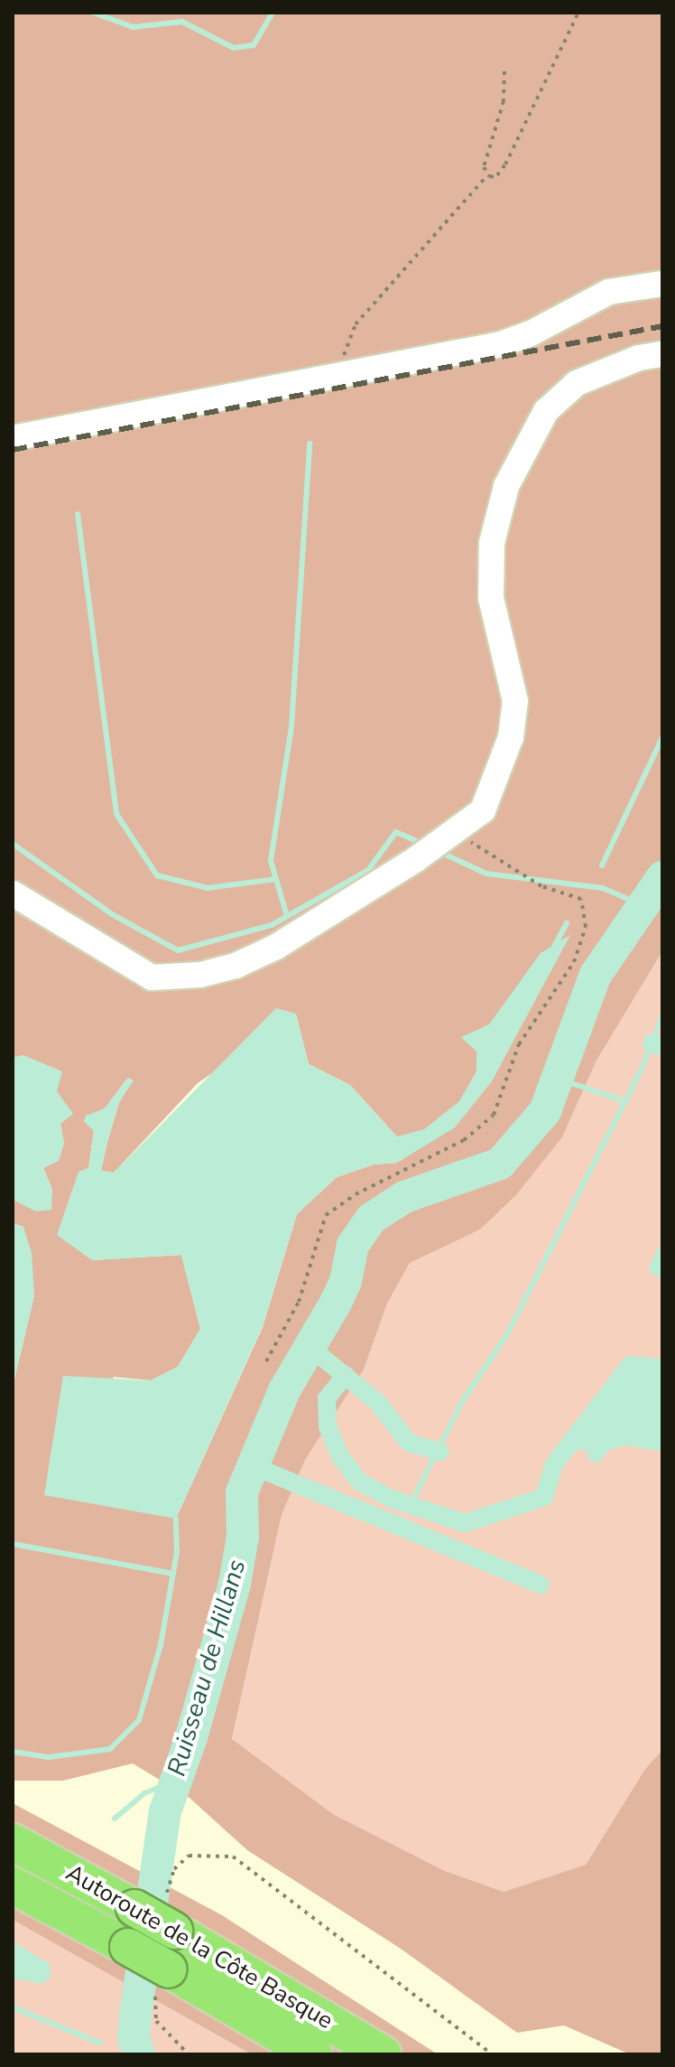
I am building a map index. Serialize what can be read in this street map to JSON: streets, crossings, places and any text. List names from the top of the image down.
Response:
{
  "streets": {
    "highway": ["Autoroute de la Côte Basque"]
  },
  "water": ["Ruisseau de Hillans"]
}
